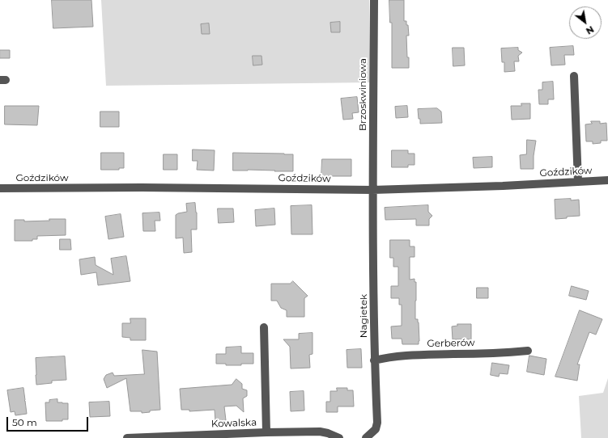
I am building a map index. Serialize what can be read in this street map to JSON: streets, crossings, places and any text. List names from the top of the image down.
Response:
{
  "streets": {
    "street": [
      "Brzoskwiniowa",
      "Goździków",
      "Nagietek",
      "Gerberów",
      "Kowalska"
    ]
  },
  "crossings": [
    ["Brzoskwiniowa", "Goździków"],
    ["Brzoskwiniowa", "Nagietek"],
    ["Goździków", "Nagietek"],
    ["Nagietek", "Gerberów"]
  ],
  "scale_bar": "50 m",
  "north": "bottom right"
}
